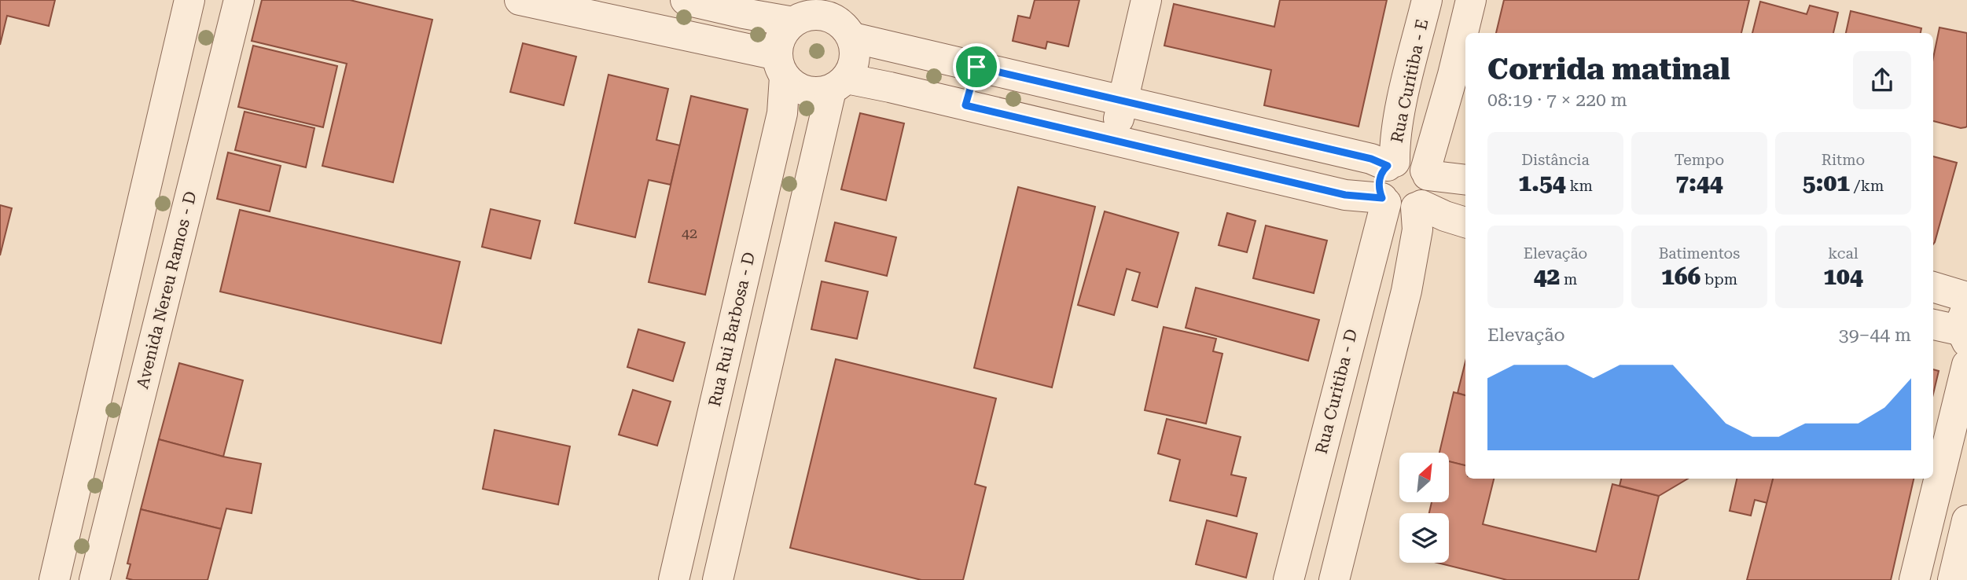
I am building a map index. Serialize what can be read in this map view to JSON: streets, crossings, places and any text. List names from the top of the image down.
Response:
{
  "streets": {
    "street": [
      "Rua Curitiba - E",
      "Avenida Nereu Ramos - D",
      "Rua Rui Barbosa - D",
      "Rua Curitiba - D"
    ]
  },
  "crossings": [
    ["Rua Curitiba - E", "Rua Curitiba - D"]
  ],
  "house_numbers": ["42"],
  "north": "top right",
  "page": {
    "heading": ["Corrida matinal", "08:19 · 7 × 220 m"],
    "stats": [
      ["Distância", "1.54 km"],
      ["Tempo", "7:44"],
      ["Ritmo", "5:01 /km"],
      ["Elevação", "42 m"],
      ["Batimentos", "166 bpm"],
      ["kcal", "104"]
    ],
    "chart": ["Elevação", "39–44 m"]
  }
}
